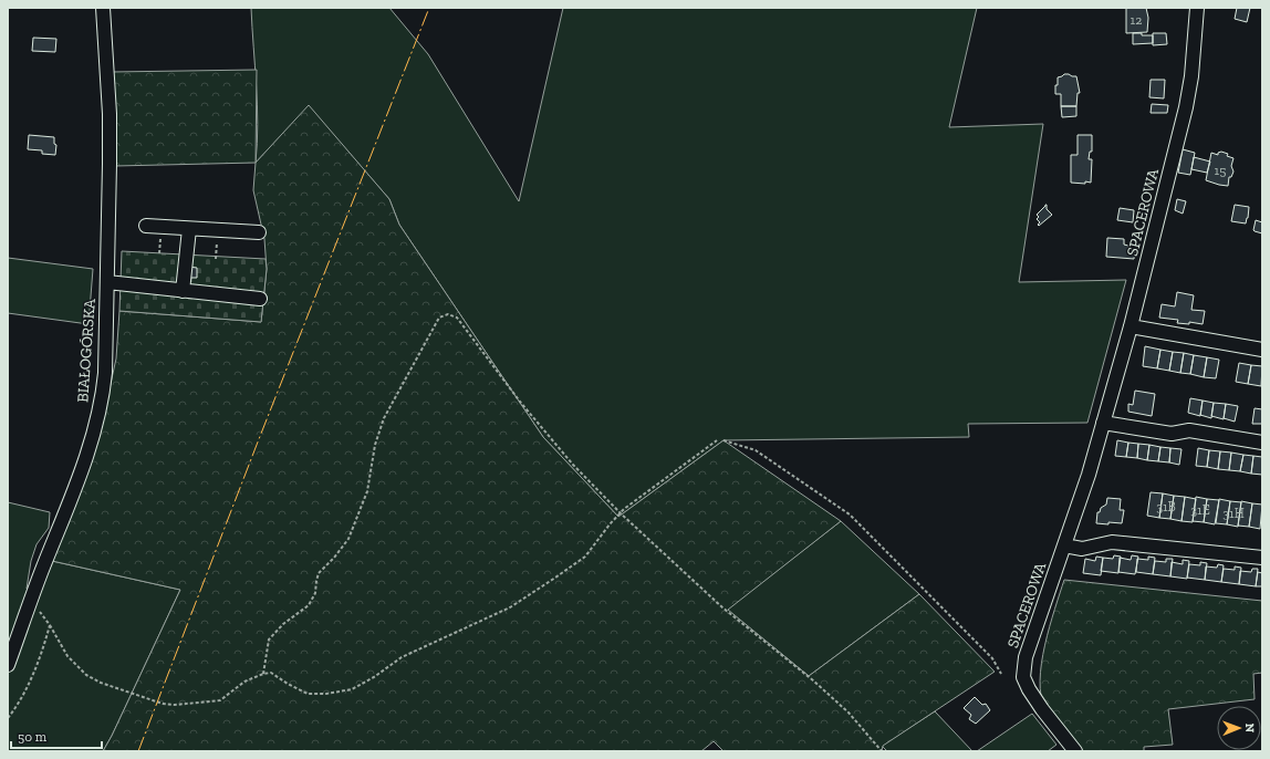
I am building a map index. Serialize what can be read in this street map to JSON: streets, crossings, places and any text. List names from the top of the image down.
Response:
{
  "streets": {
    "street": ["SPACEROWA", "BIAŁOGÓRSKA"]
  },
  "house_numbers": [
    "12",
    "15",
    "31B",
    "31E",
    "31H"
  ],
  "scale_bar": "50 m",
  "north": "right"
}
